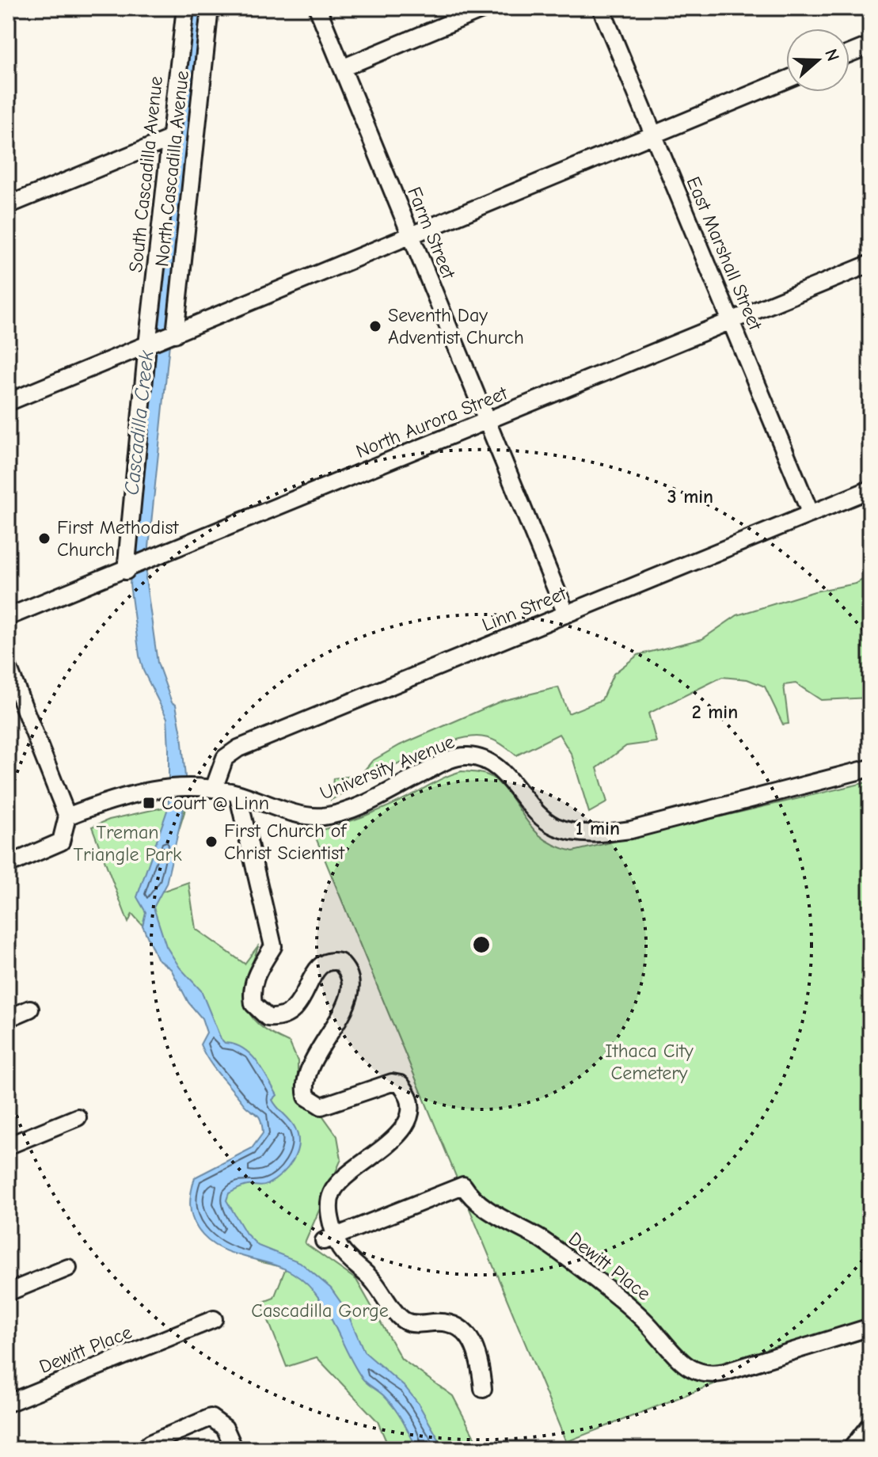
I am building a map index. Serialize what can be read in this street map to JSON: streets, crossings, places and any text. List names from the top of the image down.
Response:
{
  "streets": {
    "street": [
      "North Cascadilla Avenue",
      "South Cascadilla Avenue",
      "Farm Street",
      "East Marshall Street",
      "North Aurora Street",
      "Linn Street",
      "University Avenue",
      "Dewitt Place"
    ]
  },
  "crossings": [
    ["South Cascadilla Avenue", "North Aurora Street"],
    ["Farm Street", "North Aurora Street"],
    ["Farm Street", "Linn Street"],
    ["East Marshall Street", "North Aurora Street"],
    ["East Marshall Street", "Linn Street"],
    ["Linn Street", "University Avenue"]
  ],
  "water": ["Cascadilla Creek"],
  "parks": ["Treman Triangle Park", "Ithaca City Cemetery", "Cascadilla Gorge"],
  "places": {
    "other": ["Seventh Day Adventist Church", "First Methodist Church", "First Church of Christ Scientist"],
    "transit": ["Court @ Linn"]
  },
  "north": "right",
  "rings": ["3 min", "2 min", "1 min"]
}
